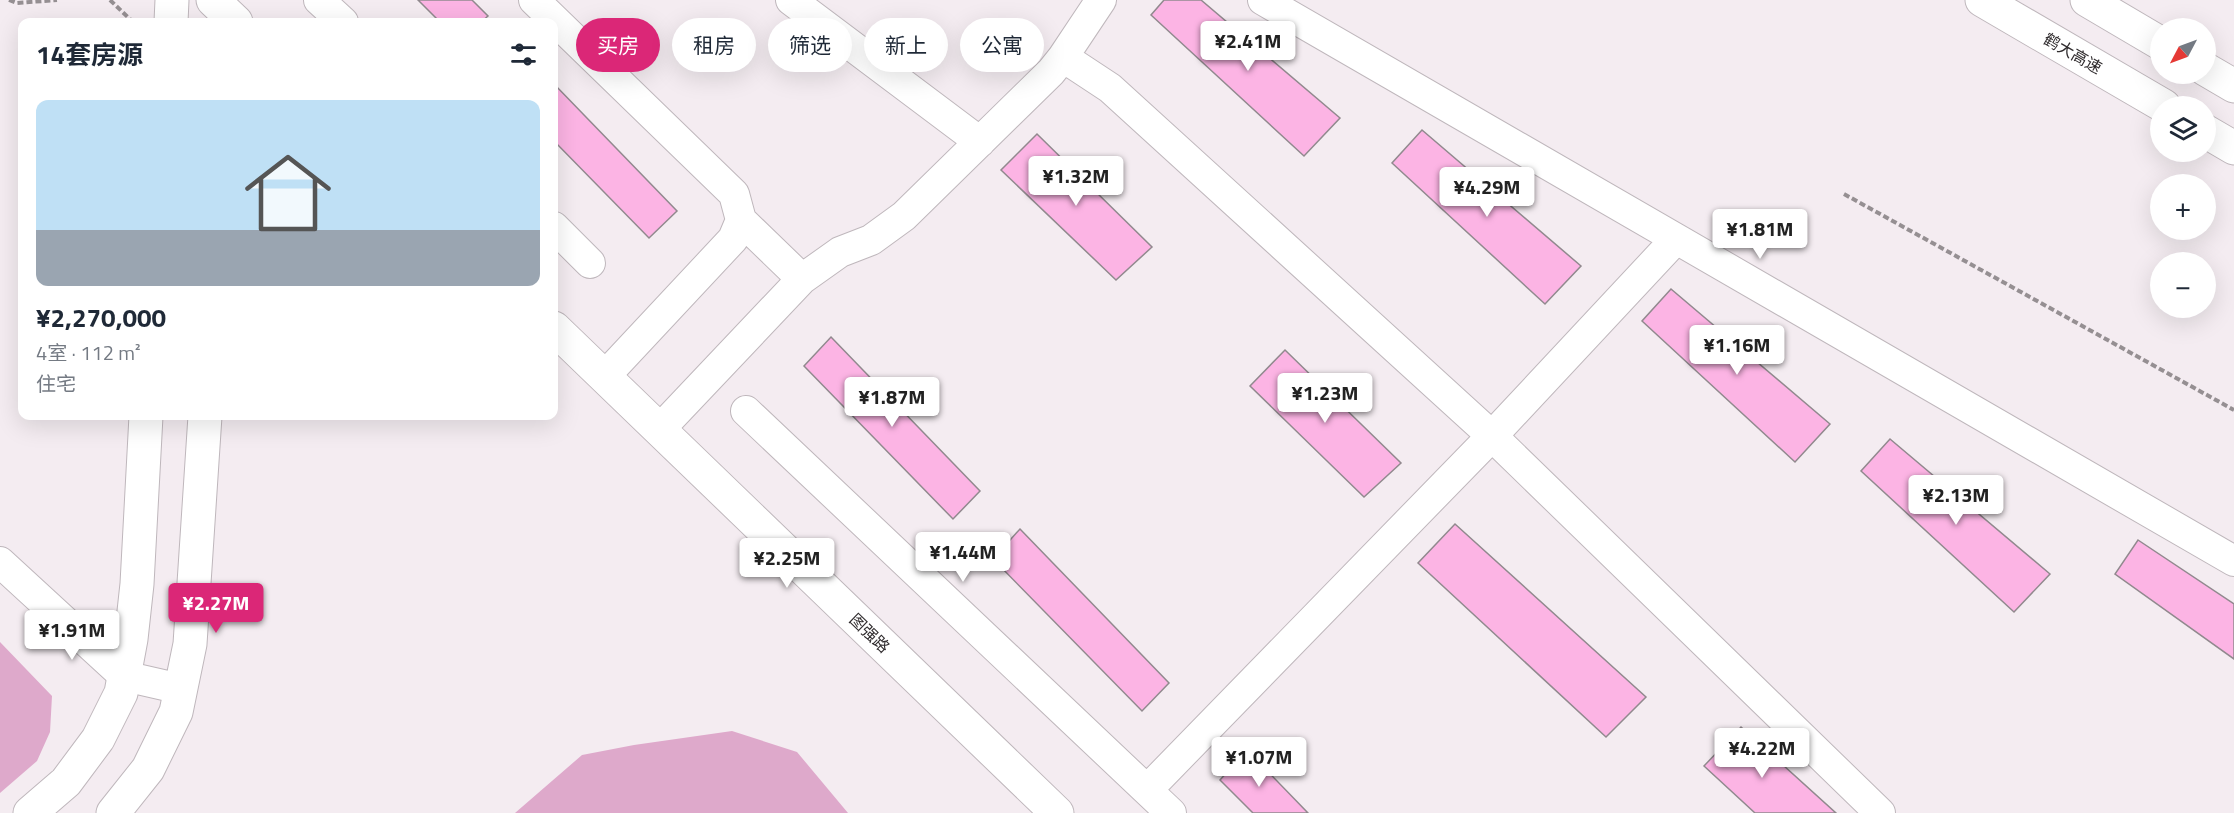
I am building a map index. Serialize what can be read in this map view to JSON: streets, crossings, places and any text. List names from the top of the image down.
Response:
{
  "streets": {
    "main road": ["鹤大高速", "图强路"]
  },
  "north": "bottom left",
  "page": {
    "map_buttons": ["+", "−"],
    "chip": [
      "买房",
      "租房",
      "筛选",
      "新上",
      "公寓"
    ],
    "heading": "14套房源",
    "price": [
      "¥2.41M",
      "¥1.32M",
      "¥4.29M",
      "¥1.81M",
      "¥1.16M",
      "¥1.23M",
      "¥1.87M",
      "¥2.13M",
      "¥1.44M",
      "¥2.25M",
      "¥2.27M",
      "¥1.91M",
      "¥4.22M",
      "¥1.07M"
    ],
    "list": [
      {
        "name": "¥2,270,000",
        "note": "4室 · 112 m² · 住宅"
      }
    ]
  }
}
